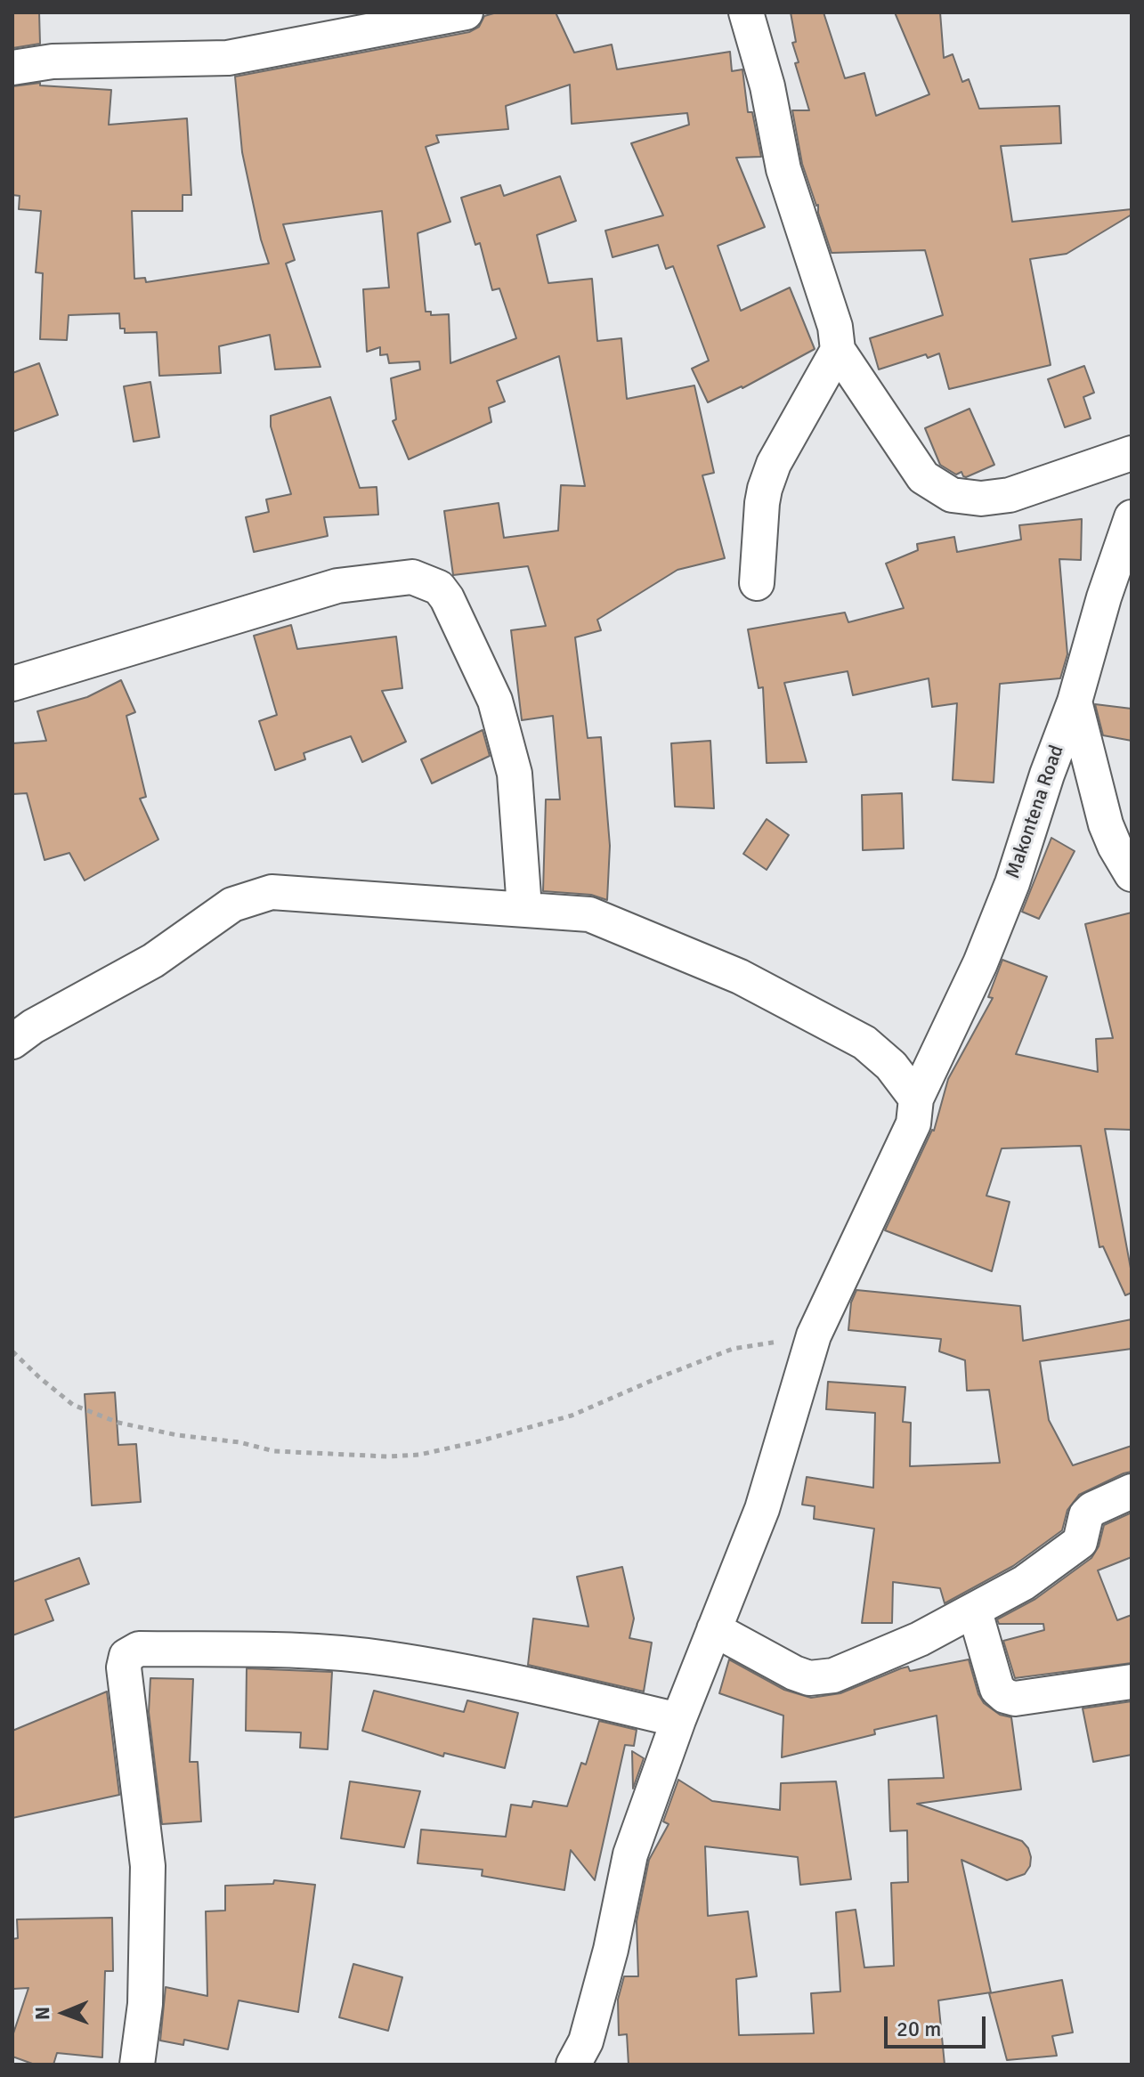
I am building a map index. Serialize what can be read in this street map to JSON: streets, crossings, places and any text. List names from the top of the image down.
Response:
{
  "streets": {
    "street": ["Makontena Road"]
  },
  "scale_bar": "20 m",
  "north": "left"
}
